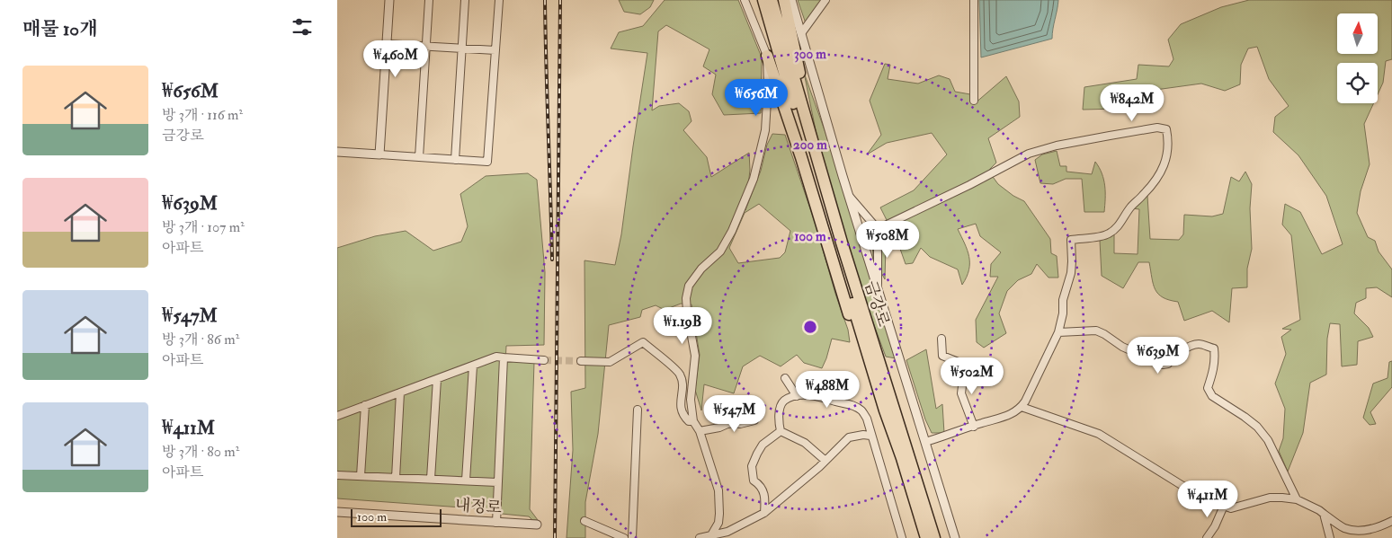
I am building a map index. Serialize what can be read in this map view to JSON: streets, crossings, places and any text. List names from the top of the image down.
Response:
{
  "streets": {
    "highway": ["금강로"],
    "street": ["내정로"]
  },
  "scale_bar": "100 m",
  "north": "top",
  "page": {
    "heading": "매물 10개",
    "price": [
      "₩460M",
      "₩656M",
      "₩842M",
      "₩508M",
      "₩1.19B",
      "₩639M",
      "₩502M",
      "₩488M",
      "₩547M",
      "₩411M"
    ],
    "list": [
      {
        "name": "₩656M",
        "note": "방 3개 · 116 m² · 금강로"
      },
      {
        "name": "₩639M",
        "note": "방 3개 · 107 m² · 아파트"
      },
      {
        "name": "₩547M",
        "note": "방 3개 · 86 m² · 아파트"
      },
      {
        "name": "₩411M",
        "note": "방 3개 · 80 m² · 아파트"
      }
    ],
    "scale": "100 m"
  },
  "rings": ["300 m", "200 m", "100 m"]
}
